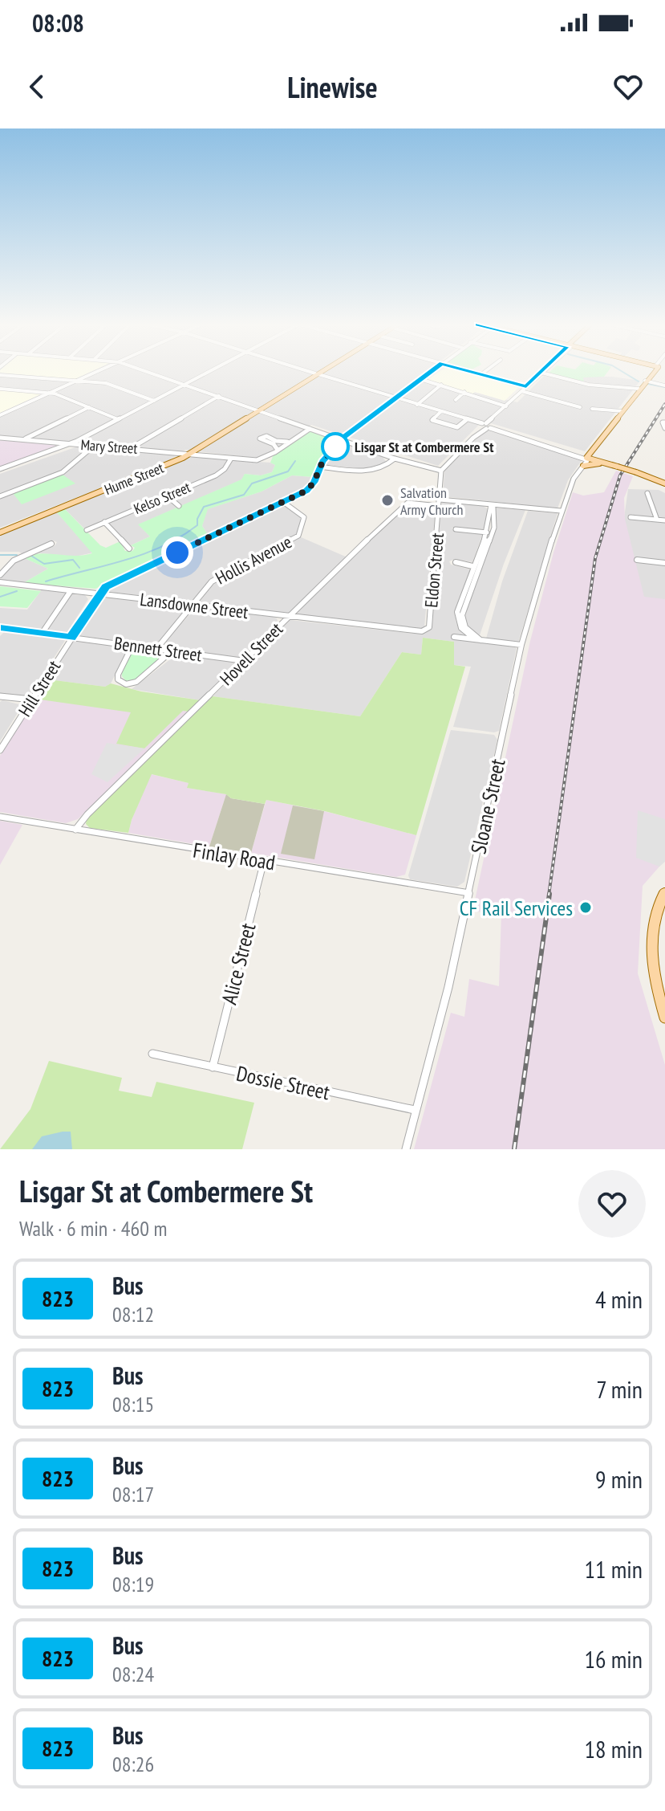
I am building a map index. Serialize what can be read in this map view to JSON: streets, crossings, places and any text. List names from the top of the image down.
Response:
{
  "streets": {
    "main road": ["Hume Street", "Sloane Street"],
    "street": [
      "Mary Street",
      "Kelso Street",
      "Hollis Avenue",
      "Eldon Street",
      "Lansdowne Street",
      "Bennett Street",
      "Hovell Street",
      "Hill Street",
      "Finlay Road",
      "Alice Street",
      "Dossie Street"
    ]
  },
  "crossings": [
    ["Mary Street", "Hume Street"],
    ["Mary Street", "Kelso Street"],
    ["Hollis Avenue", "Lansdowne Street"],
    ["Hollis Avenue", "Bennett Street"],
    ["Eldon Street", "Lansdowne Street"],
    ["Eldon Street", "Hovell Street"],
    ["Lansdowne Street", "Hovell Street"],
    ["Lansdowne Street", "Hill Street"],
    ["Bennett Street", "Hovell Street"],
    ["Bennett Street", "Hill Street"],
    ["Hovell Street", "Sloane Street"],
    ["Hovell Street", "Finlay Road"],
    ["Sloane Street", "Finlay Road"],
    ["Sloane Street", "Dossie Street"],
    ["Finlay Road", "Alice Street"],
    ["Alice Street", "Dossie Street"]
  ],
  "places": ["Lisgar St at Combermere St", "Salvation Army Church", "CF Rail Services"],
  "lines": ["bus line 823"],
  "page": {
    "status": "08:08",
    "header": "Linewise",
    "heading": ["Lisgar St at Combermere St", "Walk · 6 min · 460 m"],
    "list": [
      {
        "mark": "823",
        "name": "Bus",
        "note": "08:12",
        "value": "4 min"
      },
      {
        "mark": "823",
        "name": "Bus",
        "note": "08:15",
        "value": "7 min"
      },
      {
        "mark": "823",
        "name": "Bus",
        "note": "08:17",
        "value": "9 min"
      },
      {
        "mark": "823",
        "name": "Bus",
        "note": "08:19",
        "value": "11 min"
      },
      {
        "mark": "823",
        "name": "Bus",
        "note": "08:24",
        "value": "16 min"
      },
      {
        "mark": "823",
        "name": "Bus",
        "note": "08:26",
        "value": "18 min"
      }
    ]
  }
}
